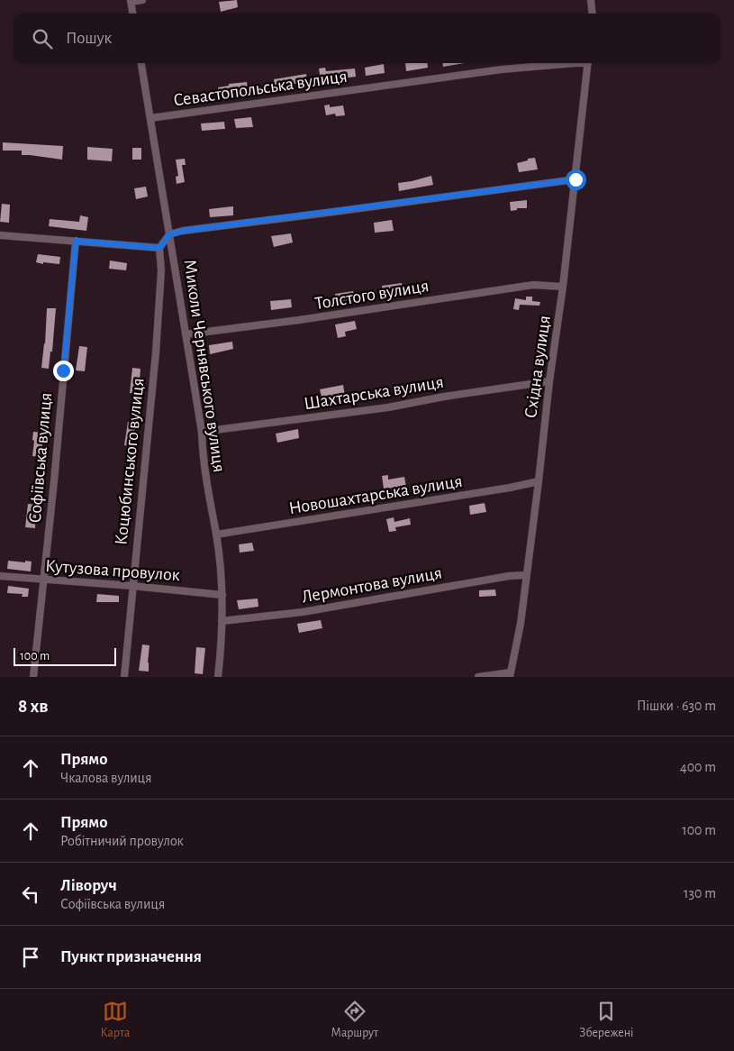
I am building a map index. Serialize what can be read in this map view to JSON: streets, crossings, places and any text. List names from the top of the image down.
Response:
{
  "streets": {
    "street": [
      "Севастопольська вулиця",
      "Толстого вулиця",
      "Миколи Чернявського вулиця",
      "Східна вулиця",
      "Шахтарська вулиця",
      "Софіївська вулиця",
      "Коцюбинського вулиця",
      "Новошахтарська вулиця",
      "Кутузова провулок",
      "Лермонтова вулиця"
    ]
  },
  "crossings": [
    ["Севастопольська вулиця", "Миколи Чернявського вулиця"],
    ["Толстого вулиця", "Миколи Чернявського вулиця"],
    ["Толстого вулиця", "Східна вулиця"],
    ["Миколи Чернявського вулиця", "Шахтарська вулиця"],
    ["Миколи Чернявського вулиця", "Новошахтарська вулиця"],
    ["Миколи Чернявського вулиця", "Кутузова провулок"],
    ["Миколи Чернявського вулиця", "Лермонтова вулиця"],
    ["Східна вулиця", "Шахтарська вулиця"],
    ["Східна вулиця", "Новошахтарська вулиця"],
    ["Східна вулиця", "Лермонтова вулиця"],
    ["Софіївська вулиця", "Кутузова провулок"],
    ["Коцюбинського вулиця", "Кутузова провулок"]
  ],
  "scale_bar": "100 m",
  "page": {
    "search": "Пошук",
    "scale": "100 m",
    "heading": ["8 хв", "Пішки · 630 m"],
    "list": [
      ["Прямо", "Чкалова вулиця", "400 m"],
      ["Прямо", "Робітничий провулок", "100 m"],
      ["Ліворуч", "Софіївська вулиця", "130 m"],
      "Пункт призначення"
    ],
    "nav": ["Карта", "Маршрут", "Збережені"]
  }
}
